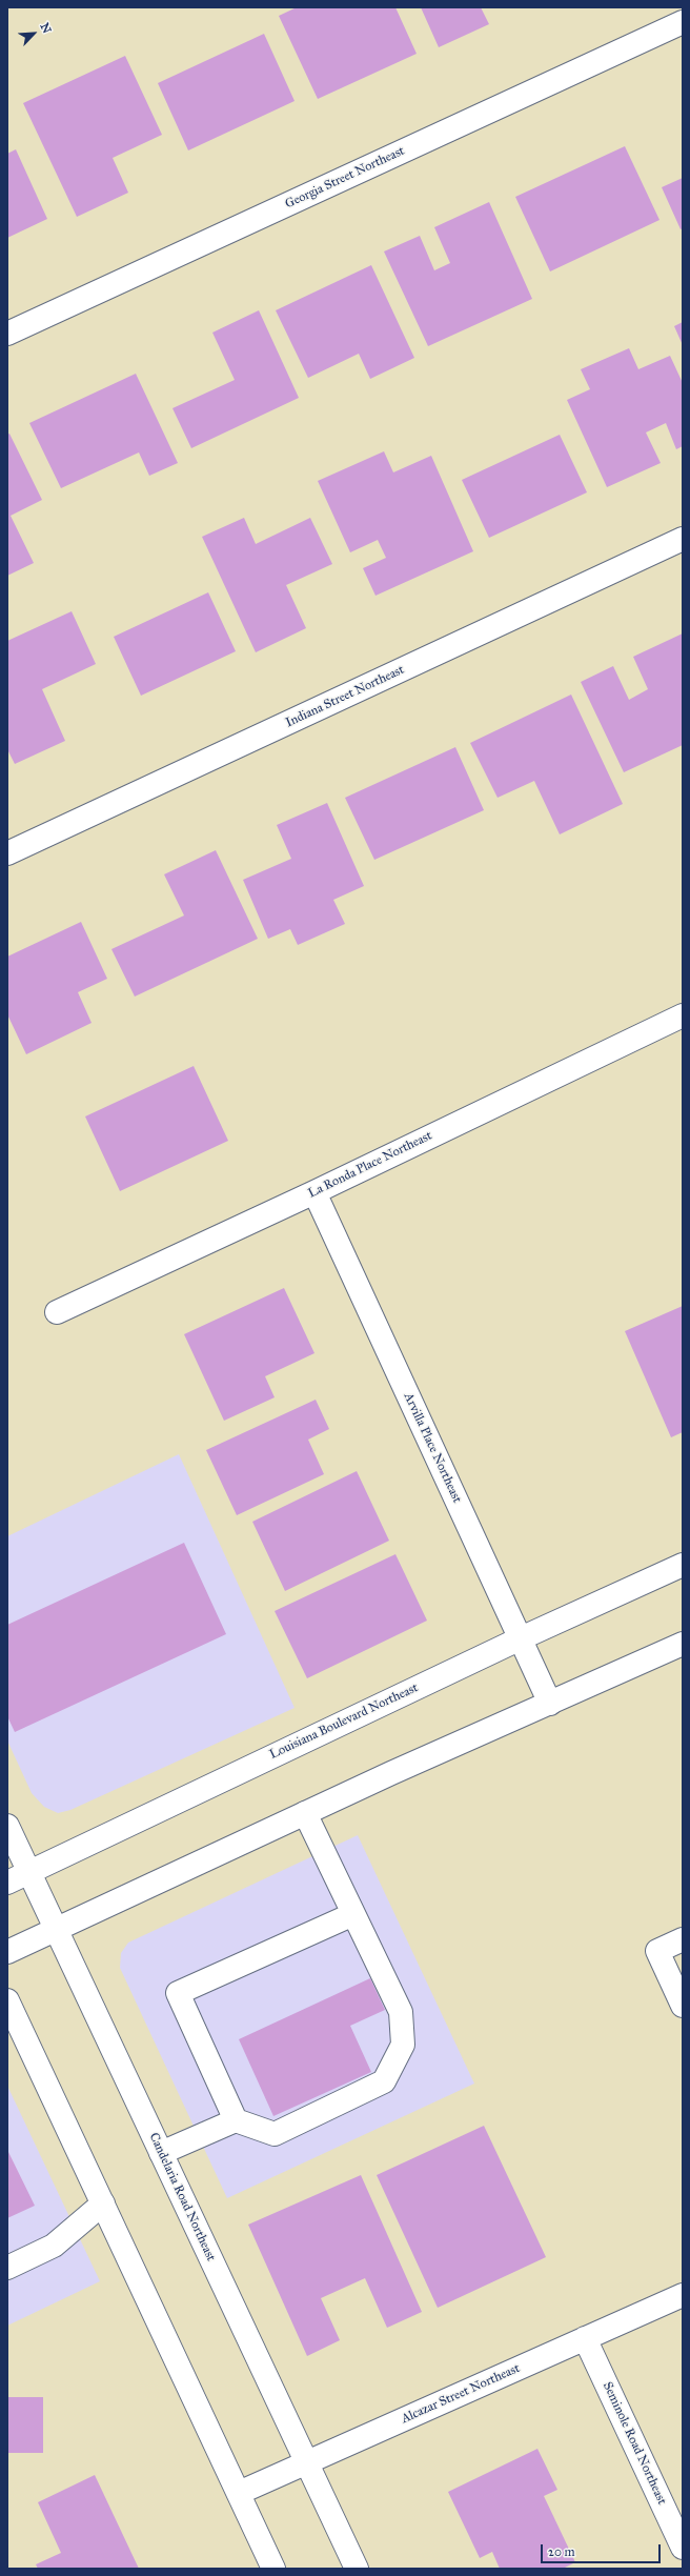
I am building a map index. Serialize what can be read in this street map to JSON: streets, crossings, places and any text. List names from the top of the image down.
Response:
{
  "streets": {
    "street": [
      "Georgia Street Northeast",
      "Indiana Street Northeast",
      "La Ronda Place Northeast",
      "Arvilla Place Northeast",
      "Louisiana Boulevard Northeast",
      "Candelaria Road Northeast",
      "Alcazar Street Northeast",
      "Seminole Road Northeast"
    ]
  },
  "crossings": [
    ["La Ronda Place Northeast", "Arvilla Place Northeast"],
    ["Arvilla Place Northeast", "Louisiana Boulevard Northeast"],
    ["Louisiana Boulevard Northeast", "Candelaria Road Northeast"],
    ["Candelaria Road Northeast", "Alcazar Street Northeast"],
    ["Alcazar Street Northeast", "Seminole Road Northeast"]
  ],
  "scale_bar": "20 m",
  "north": "top right"
}
